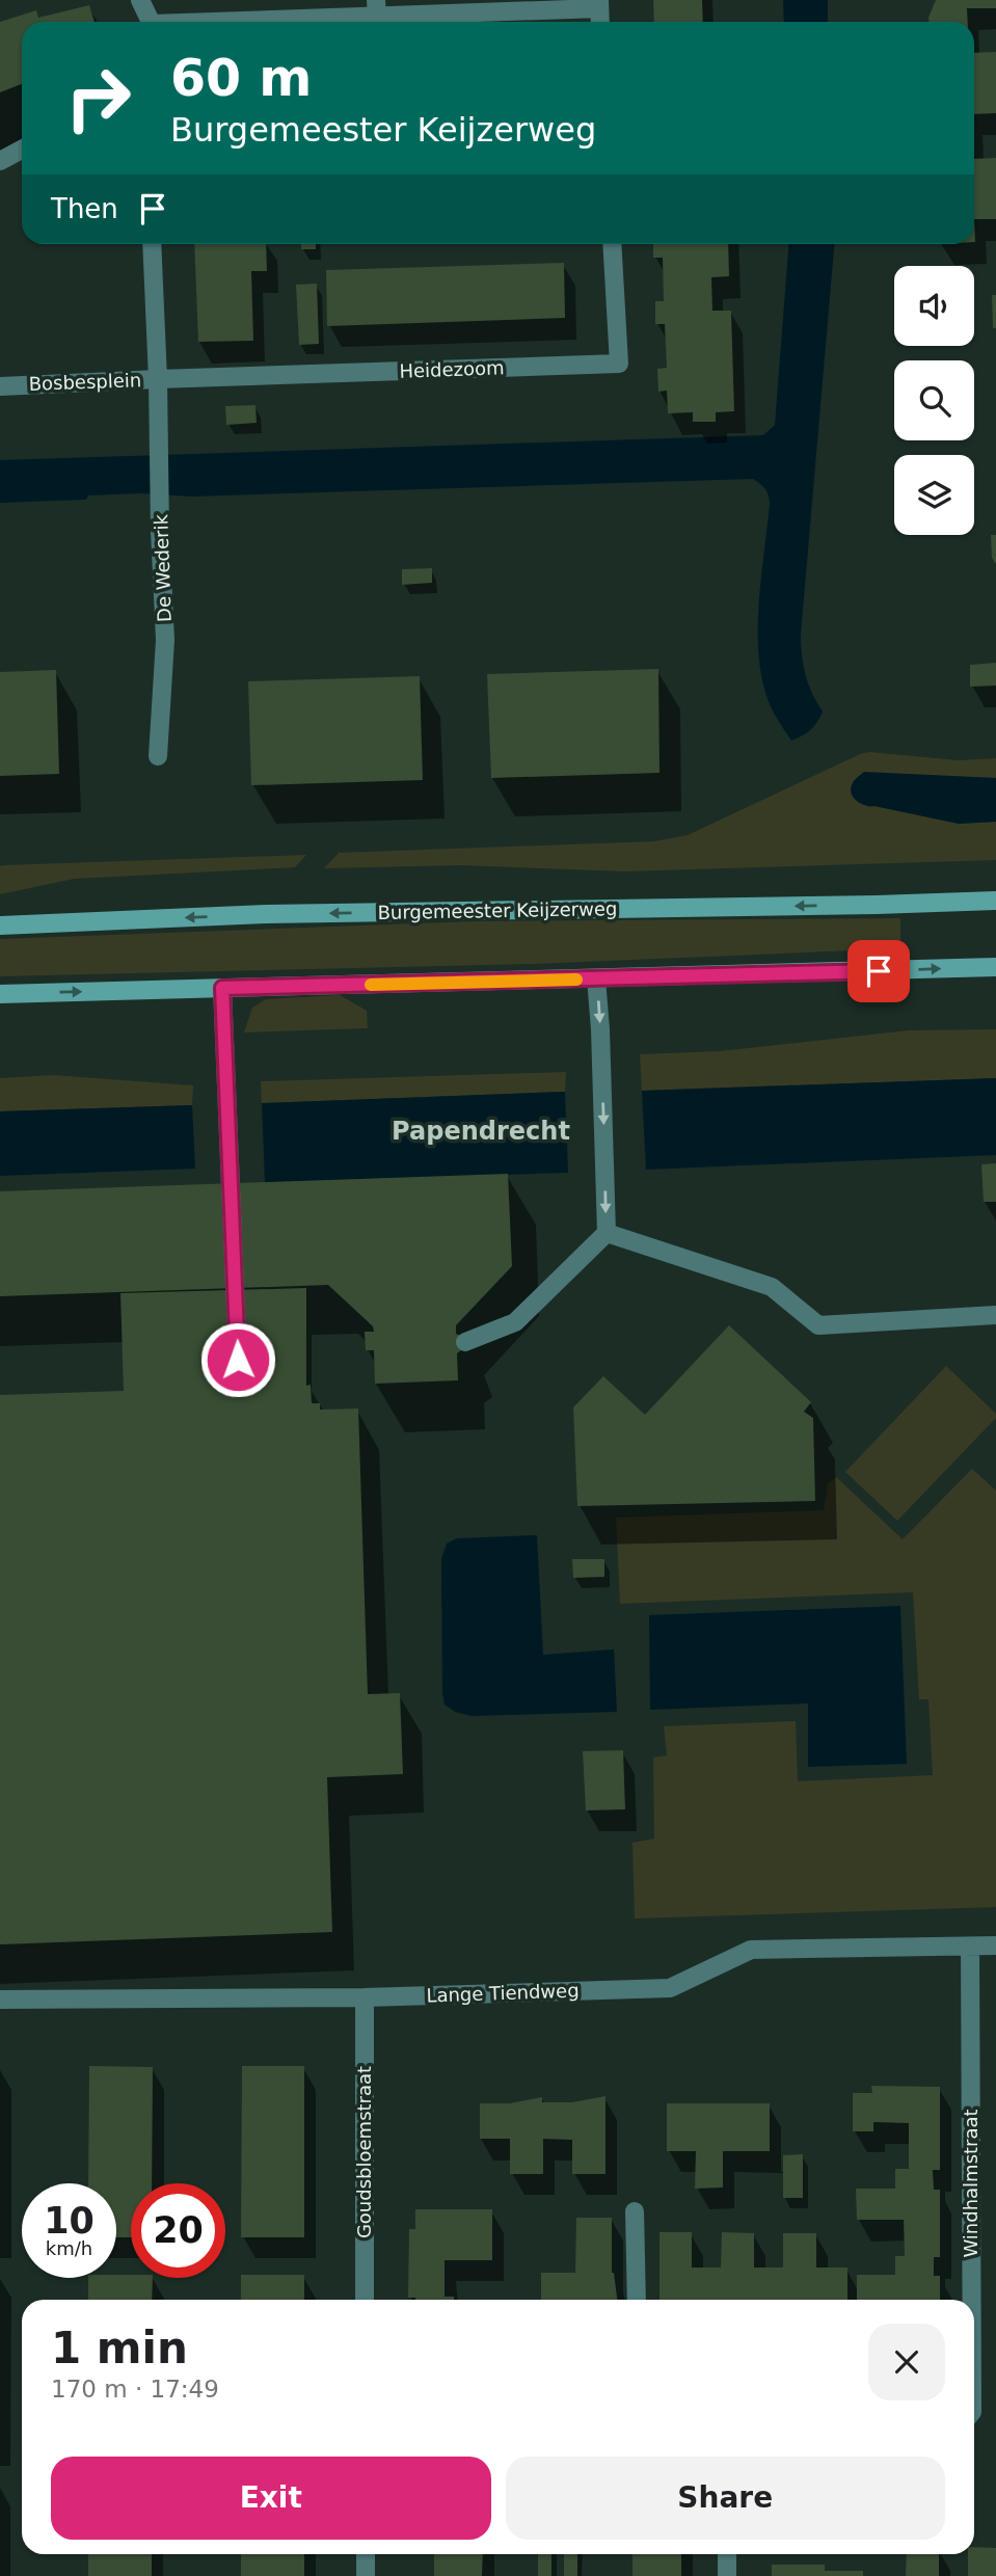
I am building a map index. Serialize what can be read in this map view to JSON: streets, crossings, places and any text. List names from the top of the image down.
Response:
{
  "streets": {
    "main road": ["Burgemeester Keijzerweg"],
    "street": [
      "Heidezoom",
      "Bosbesplein",
      "De Wederik",
      "Lange Tiendweg",
      "Goudsbloemstraat",
      "Windhalmstraat"
    ]
  },
  "crossings": [
    ["Heidezoom", "Bosbesplein"],
    ["Heidezoom", "De Wederik"],
    ["Bosbesplein", "De Wederik"],
    ["Lange Tiendweg", "Goudsbloemstraat"],
    ["Lange Tiendweg", "Windhalmstraat"]
  ],
  "districts": ["Papendrecht"],
  "page": {
    "turn": ["60 m", "Burgemeester Keijzerweg"],
    "then": "Then",
    "speed": "10 km/h",
    "limit": "20",
    "heading": ["1 min", "170 m · 17:49"],
    "buttons": ["Exit", "Share"]
  }
}
